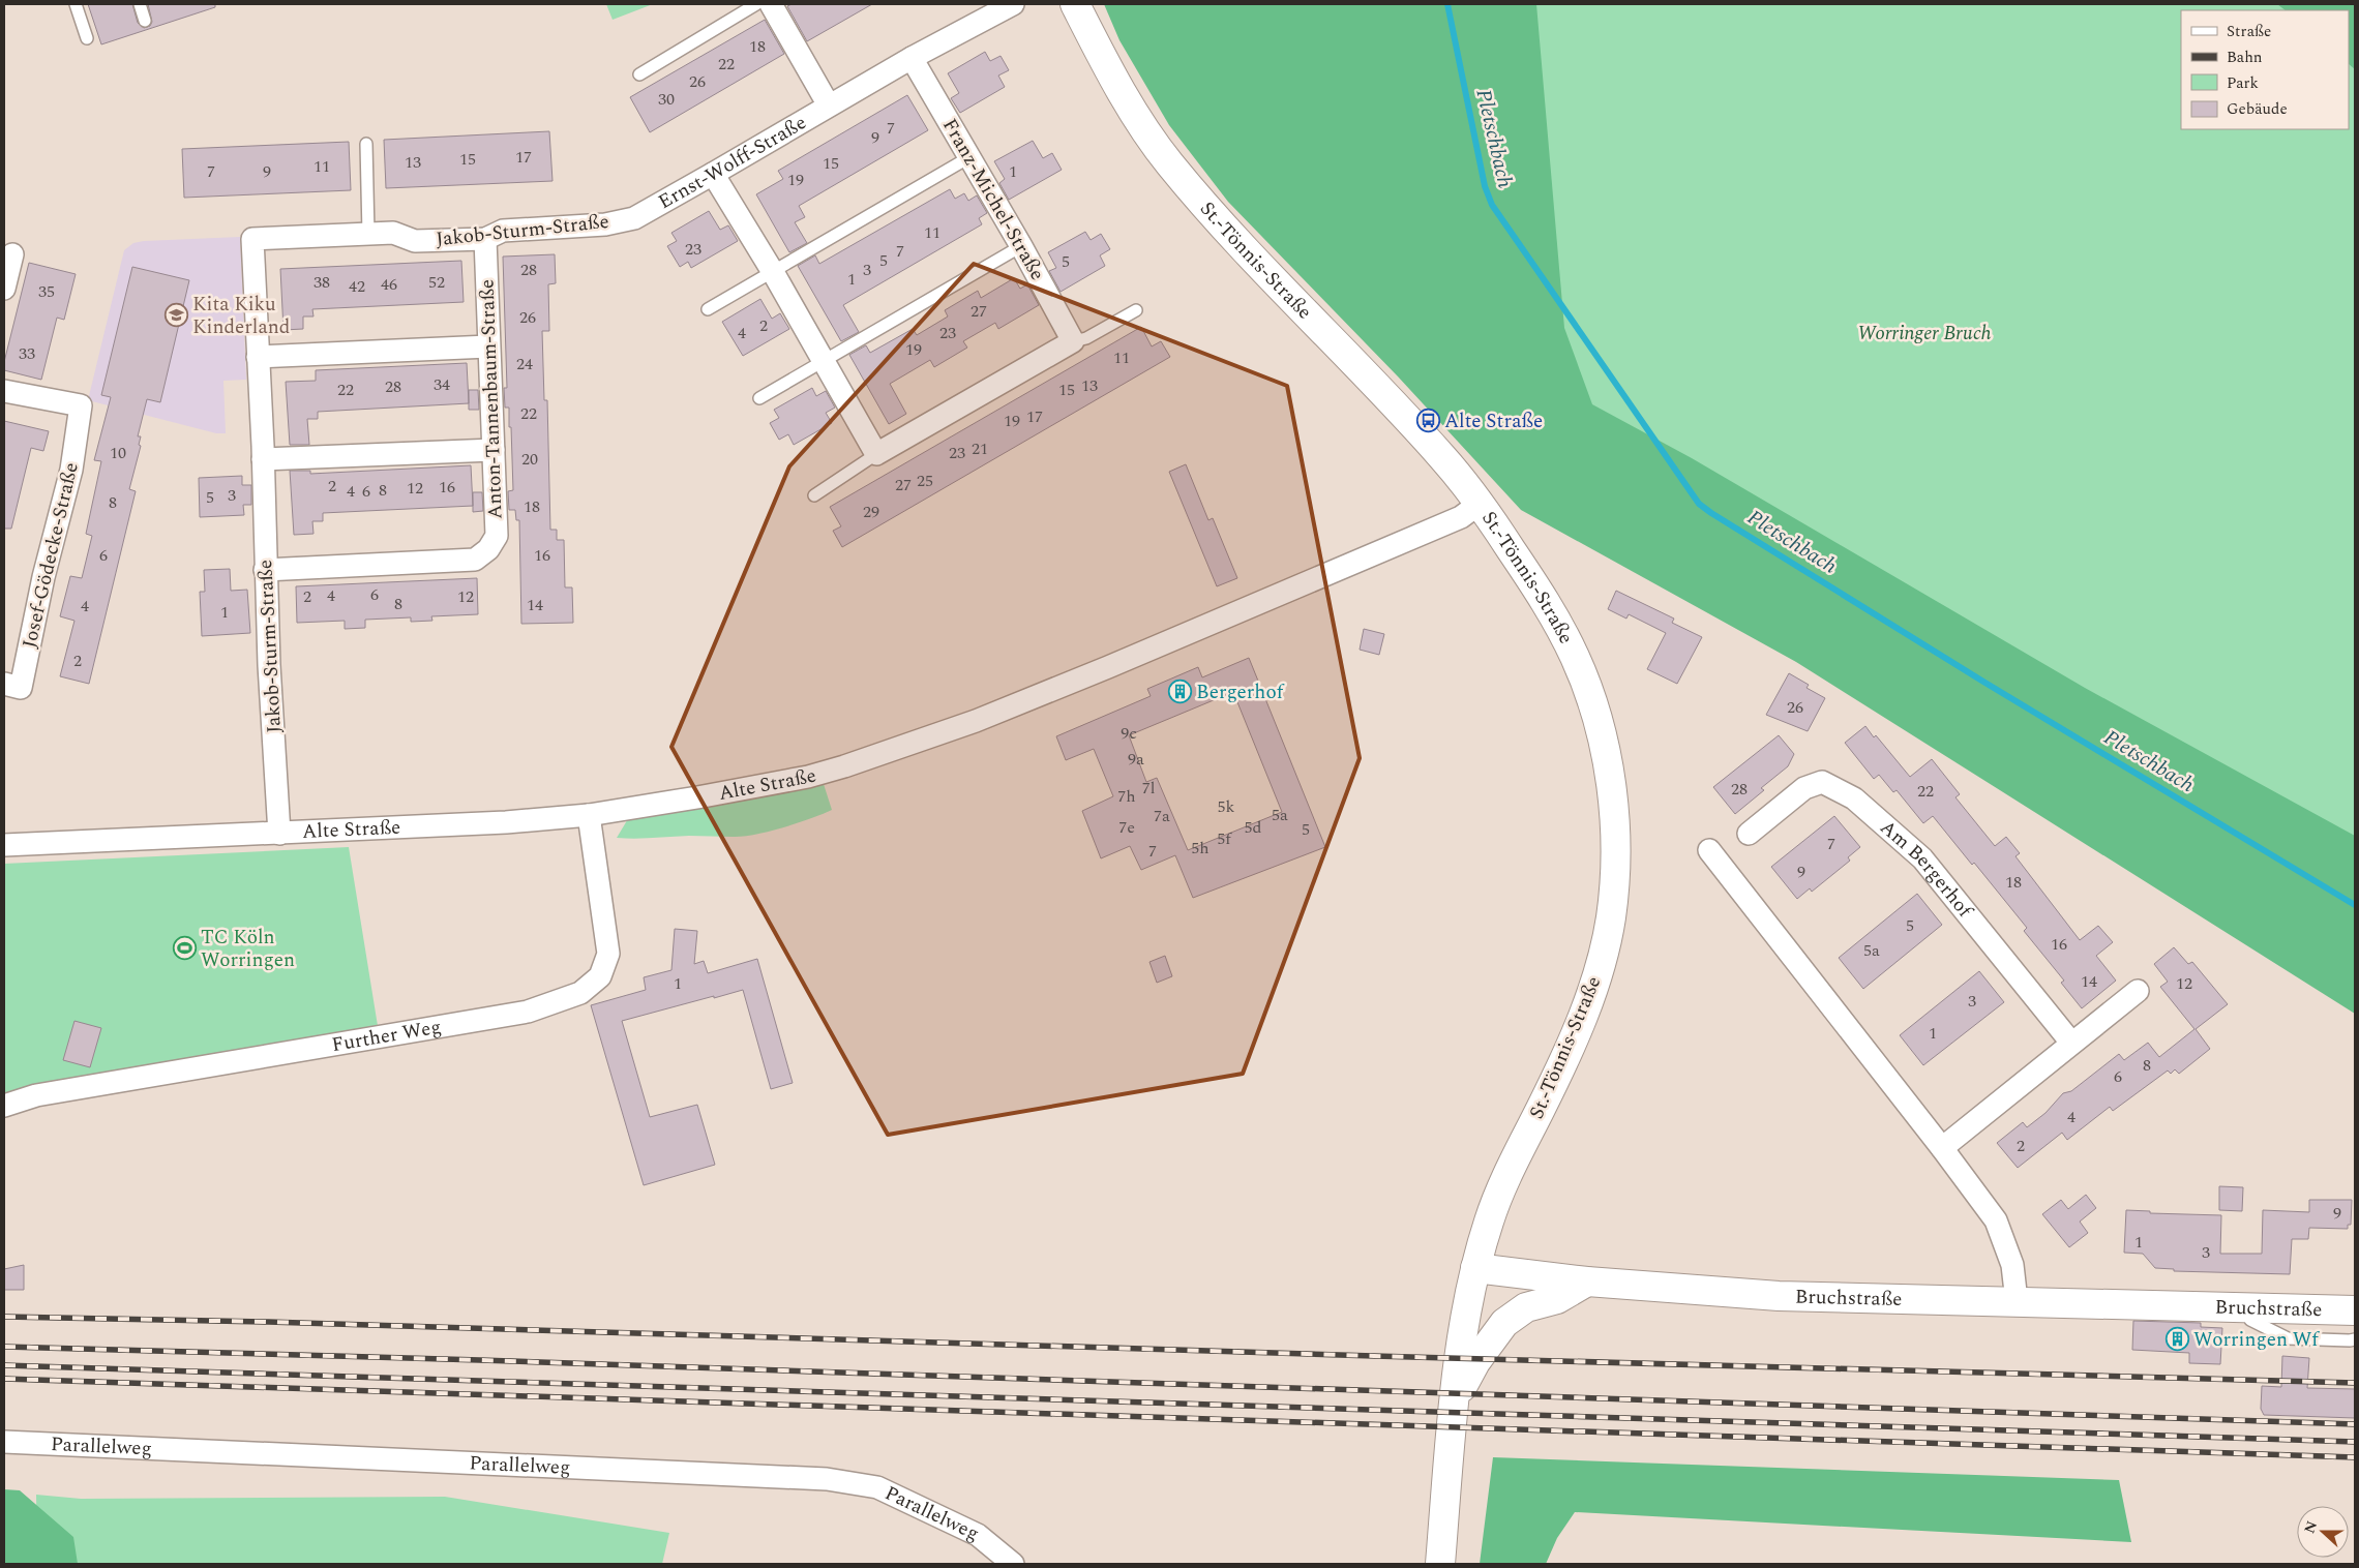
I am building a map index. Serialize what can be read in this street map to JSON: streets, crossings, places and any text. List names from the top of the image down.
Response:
{
  "streets": {
    "main road": ["St.-Tönnis-Straße", "Bruchstraße"],
    "street": [
      "Ernst-Wolff-Straße",
      "Franz-Michel-Straße",
      "Jakob-Sturm-Straße",
      "Anton-Tannenbaum-Straße",
      "Josef-Gödecke-Straße",
      "Alte Straße",
      "Am Bergerhof",
      "Further Weg",
      "Parallelweg"
    ]
  },
  "crossings": [
    ["Ernst-Wolff-Straße", "Franz-Michel-Straße"],
    ["Ernst-Wolff-Straße", "Jakob-Sturm-Straße"],
    ["Jakob-Sturm-Straße", "Anton-Tannenbaum-Straße"],
    ["Jakob-Sturm-Straße", "Alte Straße"],
    ["St.-Tönnis-Straße", "Alte Straße"],
    ["St.-Tönnis-Straße", "Bruchstraße"],
    ["Alte Straße", "Further Weg"]
  ],
  "water": ["Pletschbach"],
  "parks": ["Worringer Bruch"],
  "places": {
    "school or university": ["Kita Kiku Kinderland"],
    "bus stop": ["Alte Straße"],
    "building": ["Bergerhof", "Worringen Wf"],
    "sports": ["TC Köln Worringen"]
  },
  "house_numbers": [
    "18",
    "22",
    "26",
    "30",
    "7",
    "9",
    "17",
    "15",
    "13",
    "15",
    "11",
    "7",
    "9",
    "1",
    "19",
    "11",
    "23",
    "7",
    "5",
    "5",
    "28",
    "3",
    "1",
    "38",
    "52",
    "46",
    "42",
    "35",
    "27",
    "26",
    "2",
    "4",
    "23",
    "19",
    "33",
    "11",
    "24",
    "34",
    "13",
    "28",
    "22",
    "15",
    "22",
    "17",
    "19",
    "21",
    "10",
    "23",
    "20",
    "25",
    "27",
    "2",
    "16",
    "12",
    "8",
    "4",
    "6",
    "3",
    "5",
    "8",
    "18",
    "29",
    "6",
    "16",
    "6",
    "4",
    "2",
    "12",
    "8",
    "14",
    "4",
    "1",
    "2",
    "26",
    "9c",
    "9a",
    "7l",
    "28",
    "22",
    "7h",
    "5k",
    "5a",
    "7a",
    "7e",
    "5d",
    "5",
    "5f",
    "7",
    "5h",
    "7",
    "9",
    "18",
    "5",
    "16",
    "5a",
    "14",
    "1",
    "12",
    "3",
    "1",
    "8",
    "6",
    "4",
    "2",
    "9",
    "1",
    "3"
  ],
  "legend": [
    "Straße",
    "Bahn",
    "Park",
    "Gebäude"
  ],
  "north": "left"
}
